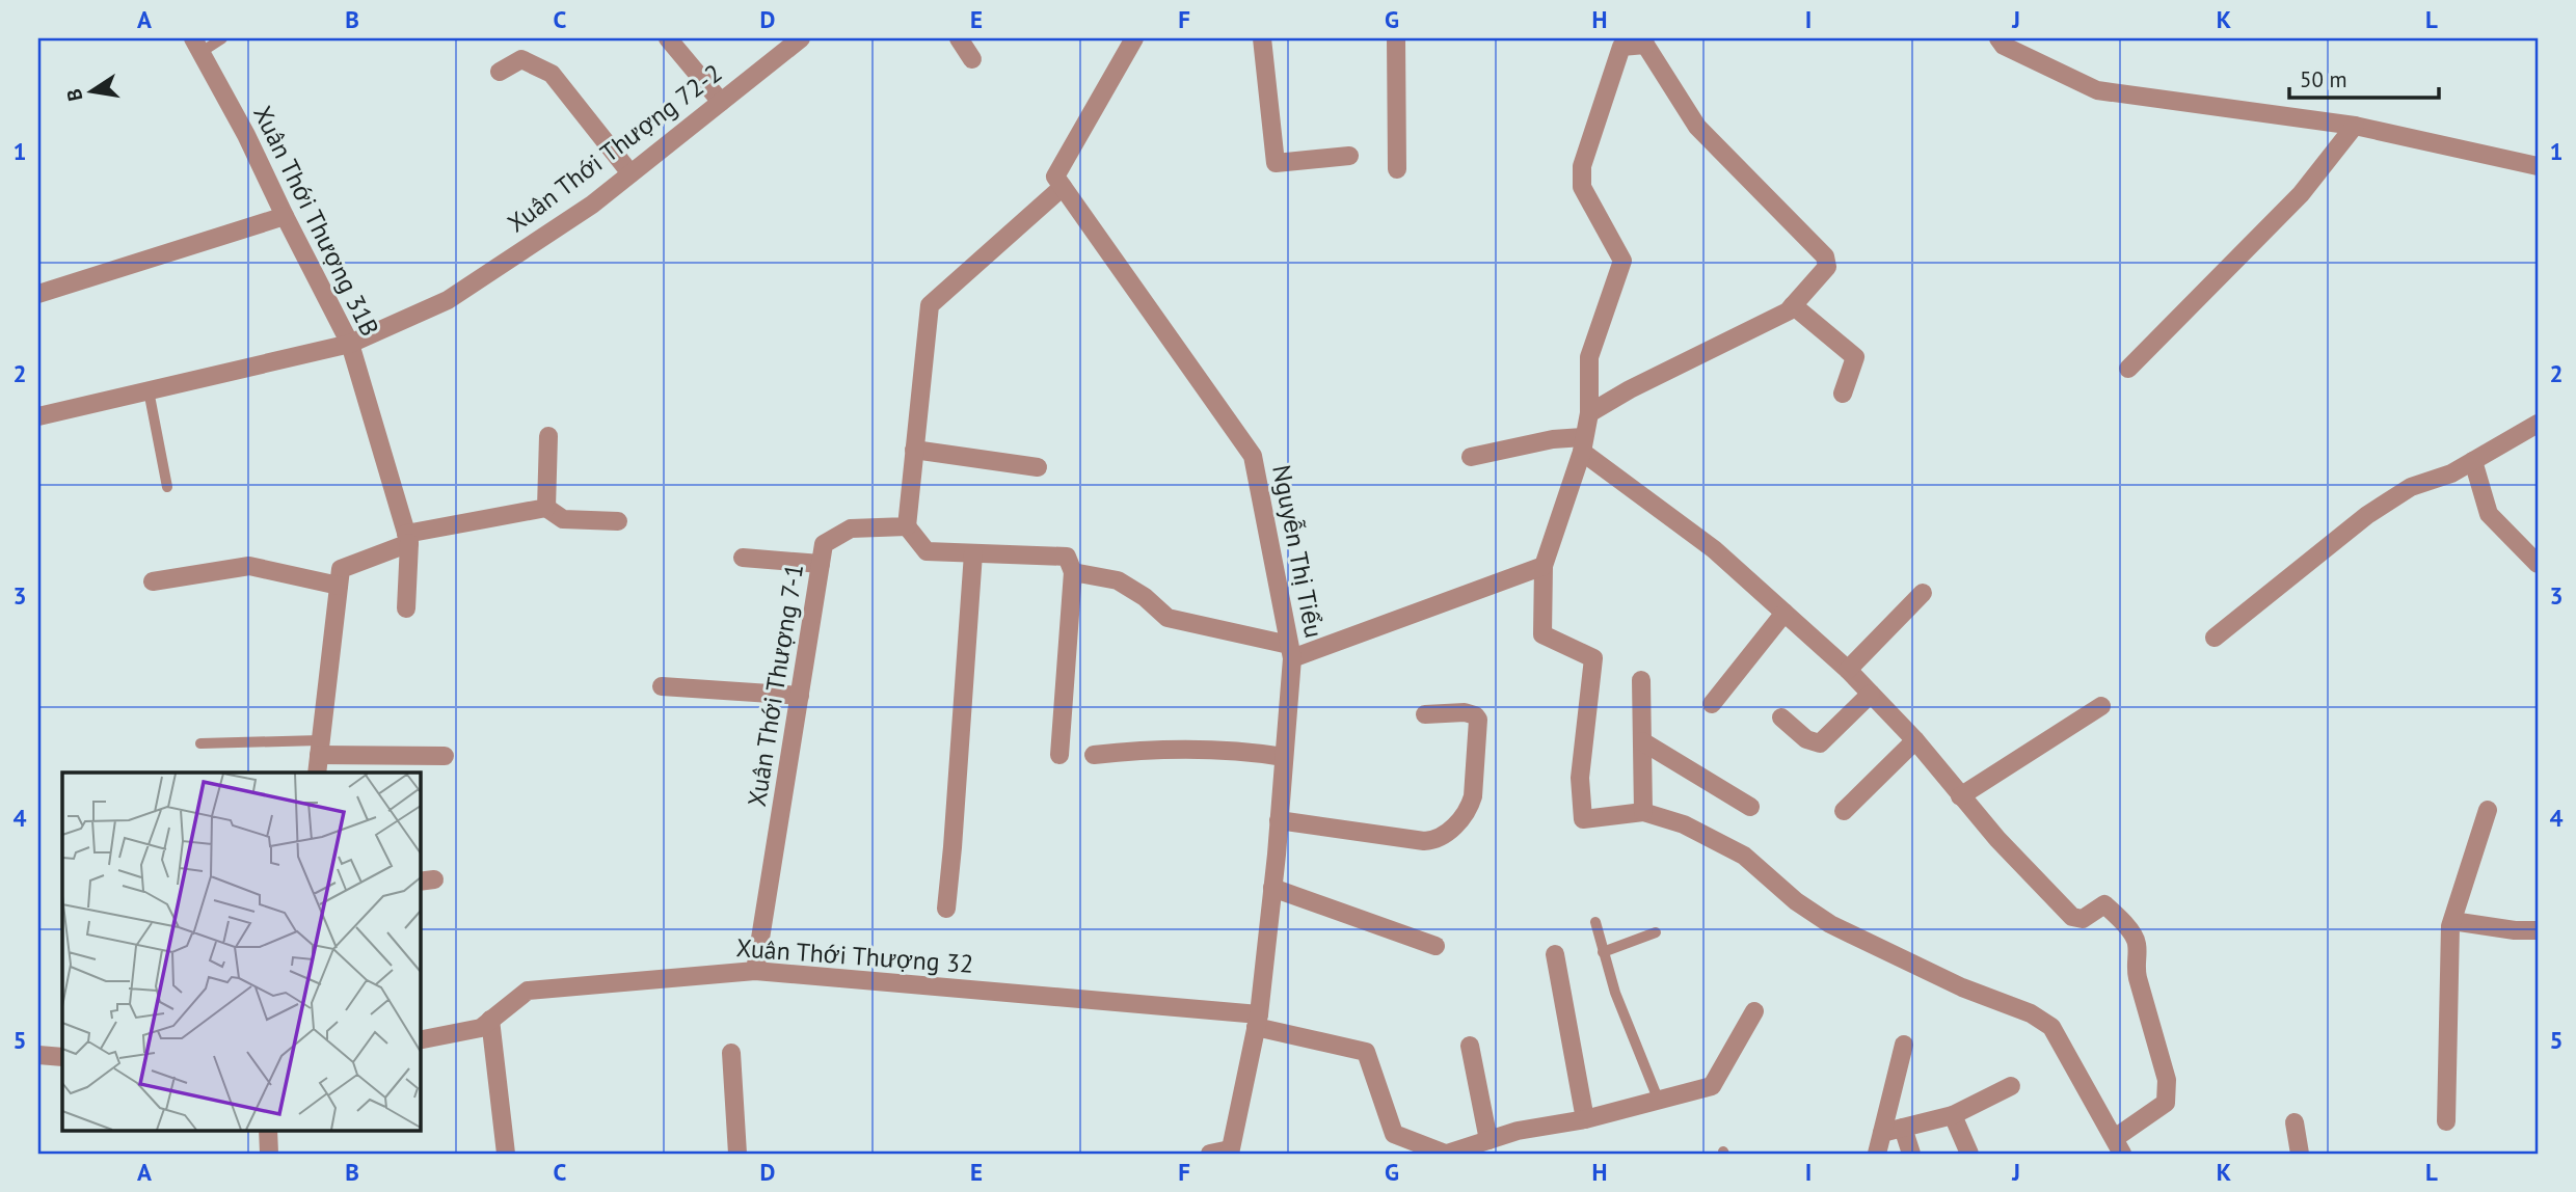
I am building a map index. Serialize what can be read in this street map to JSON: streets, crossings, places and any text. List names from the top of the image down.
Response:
{
  "streets": {
    "street": [
      "Xuân Thới Thượng 72-2",
      "Xuân Thới Thượng 31B",
      "Nguyễn Thị Tiểu",
      "Xuân Thới Thượng 7-1",
      "Xuân Thới Thượng 32"
    ]
  },
  "crossings": [
    ["Xuân Thới Thượng 72-2", "Xuân Thới Thượng 31B"],
    ["Nguyễn Thị Tiểu", "Xuân Thới Thượng 32"],
    ["Xuân Thới Thượng 7-1", "Xuân Thới Thượng 32"]
  ],
  "scale_bar": "50 m",
  "north": "left",
  "grid": {
    "columns": [
      "A",
      "B",
      "C",
      "D",
      "E",
      "F",
      "G",
      "H",
      "I",
      "J",
      "K",
      "L"
    ],
    "rows": [
      "1",
      "2",
      "3",
      "4",
      "5"
    ]
  }
}
